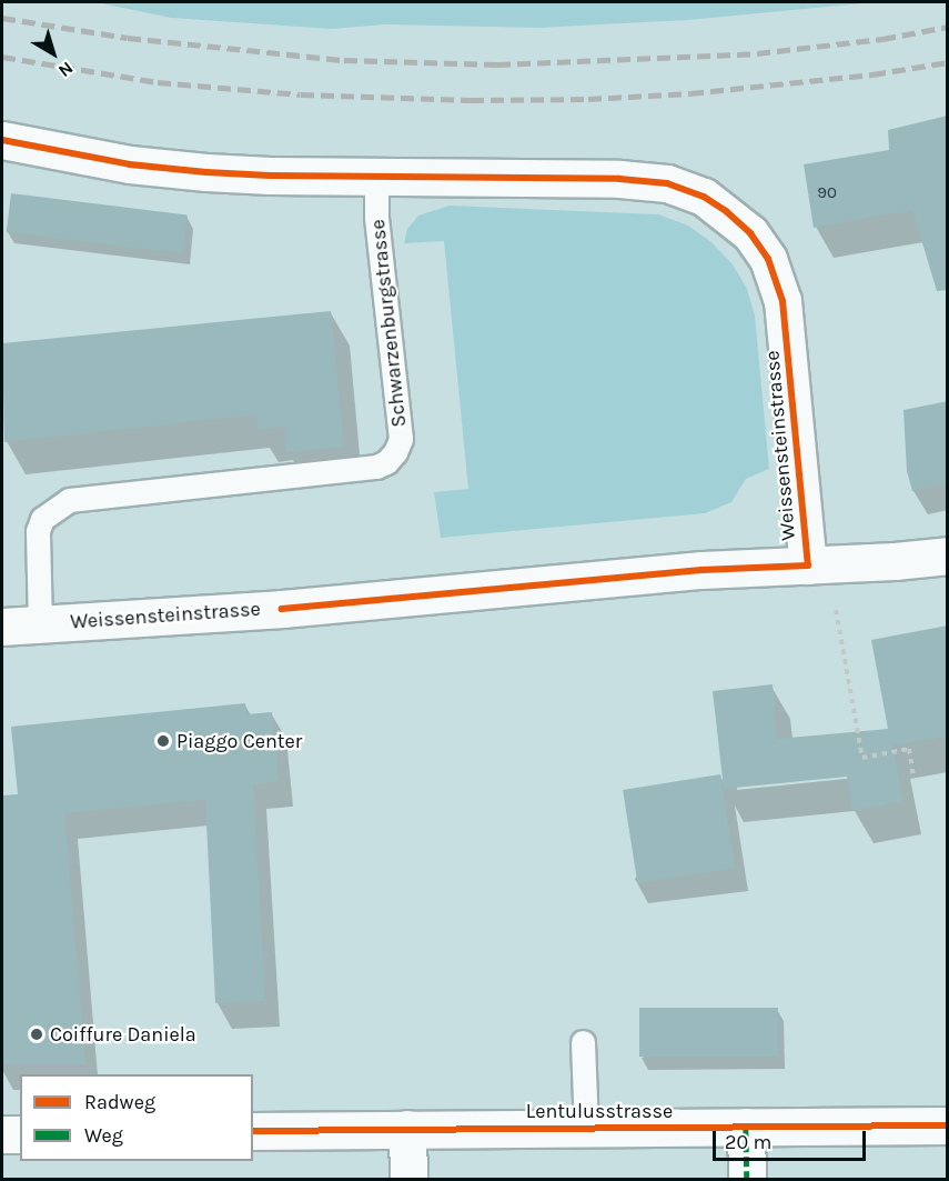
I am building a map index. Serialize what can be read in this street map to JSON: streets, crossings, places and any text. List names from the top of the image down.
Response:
{
  "streets": {
    "street": ["Weissensteinstrasse", "Lentulusstrasse"],
    "lane": ["Schwarzenburgstrasse"]
  },
  "crossings": [
    ["Schwarzenburgstrasse", "Weissensteinstrasse"]
  ],
  "places": ["Piaggo Center", "Coiffure Daniela"],
  "house_numbers": ["90"],
  "legend": ["Radweg", "Weg"],
  "scale_bar": "20 m",
  "north": "bottom right"
}
